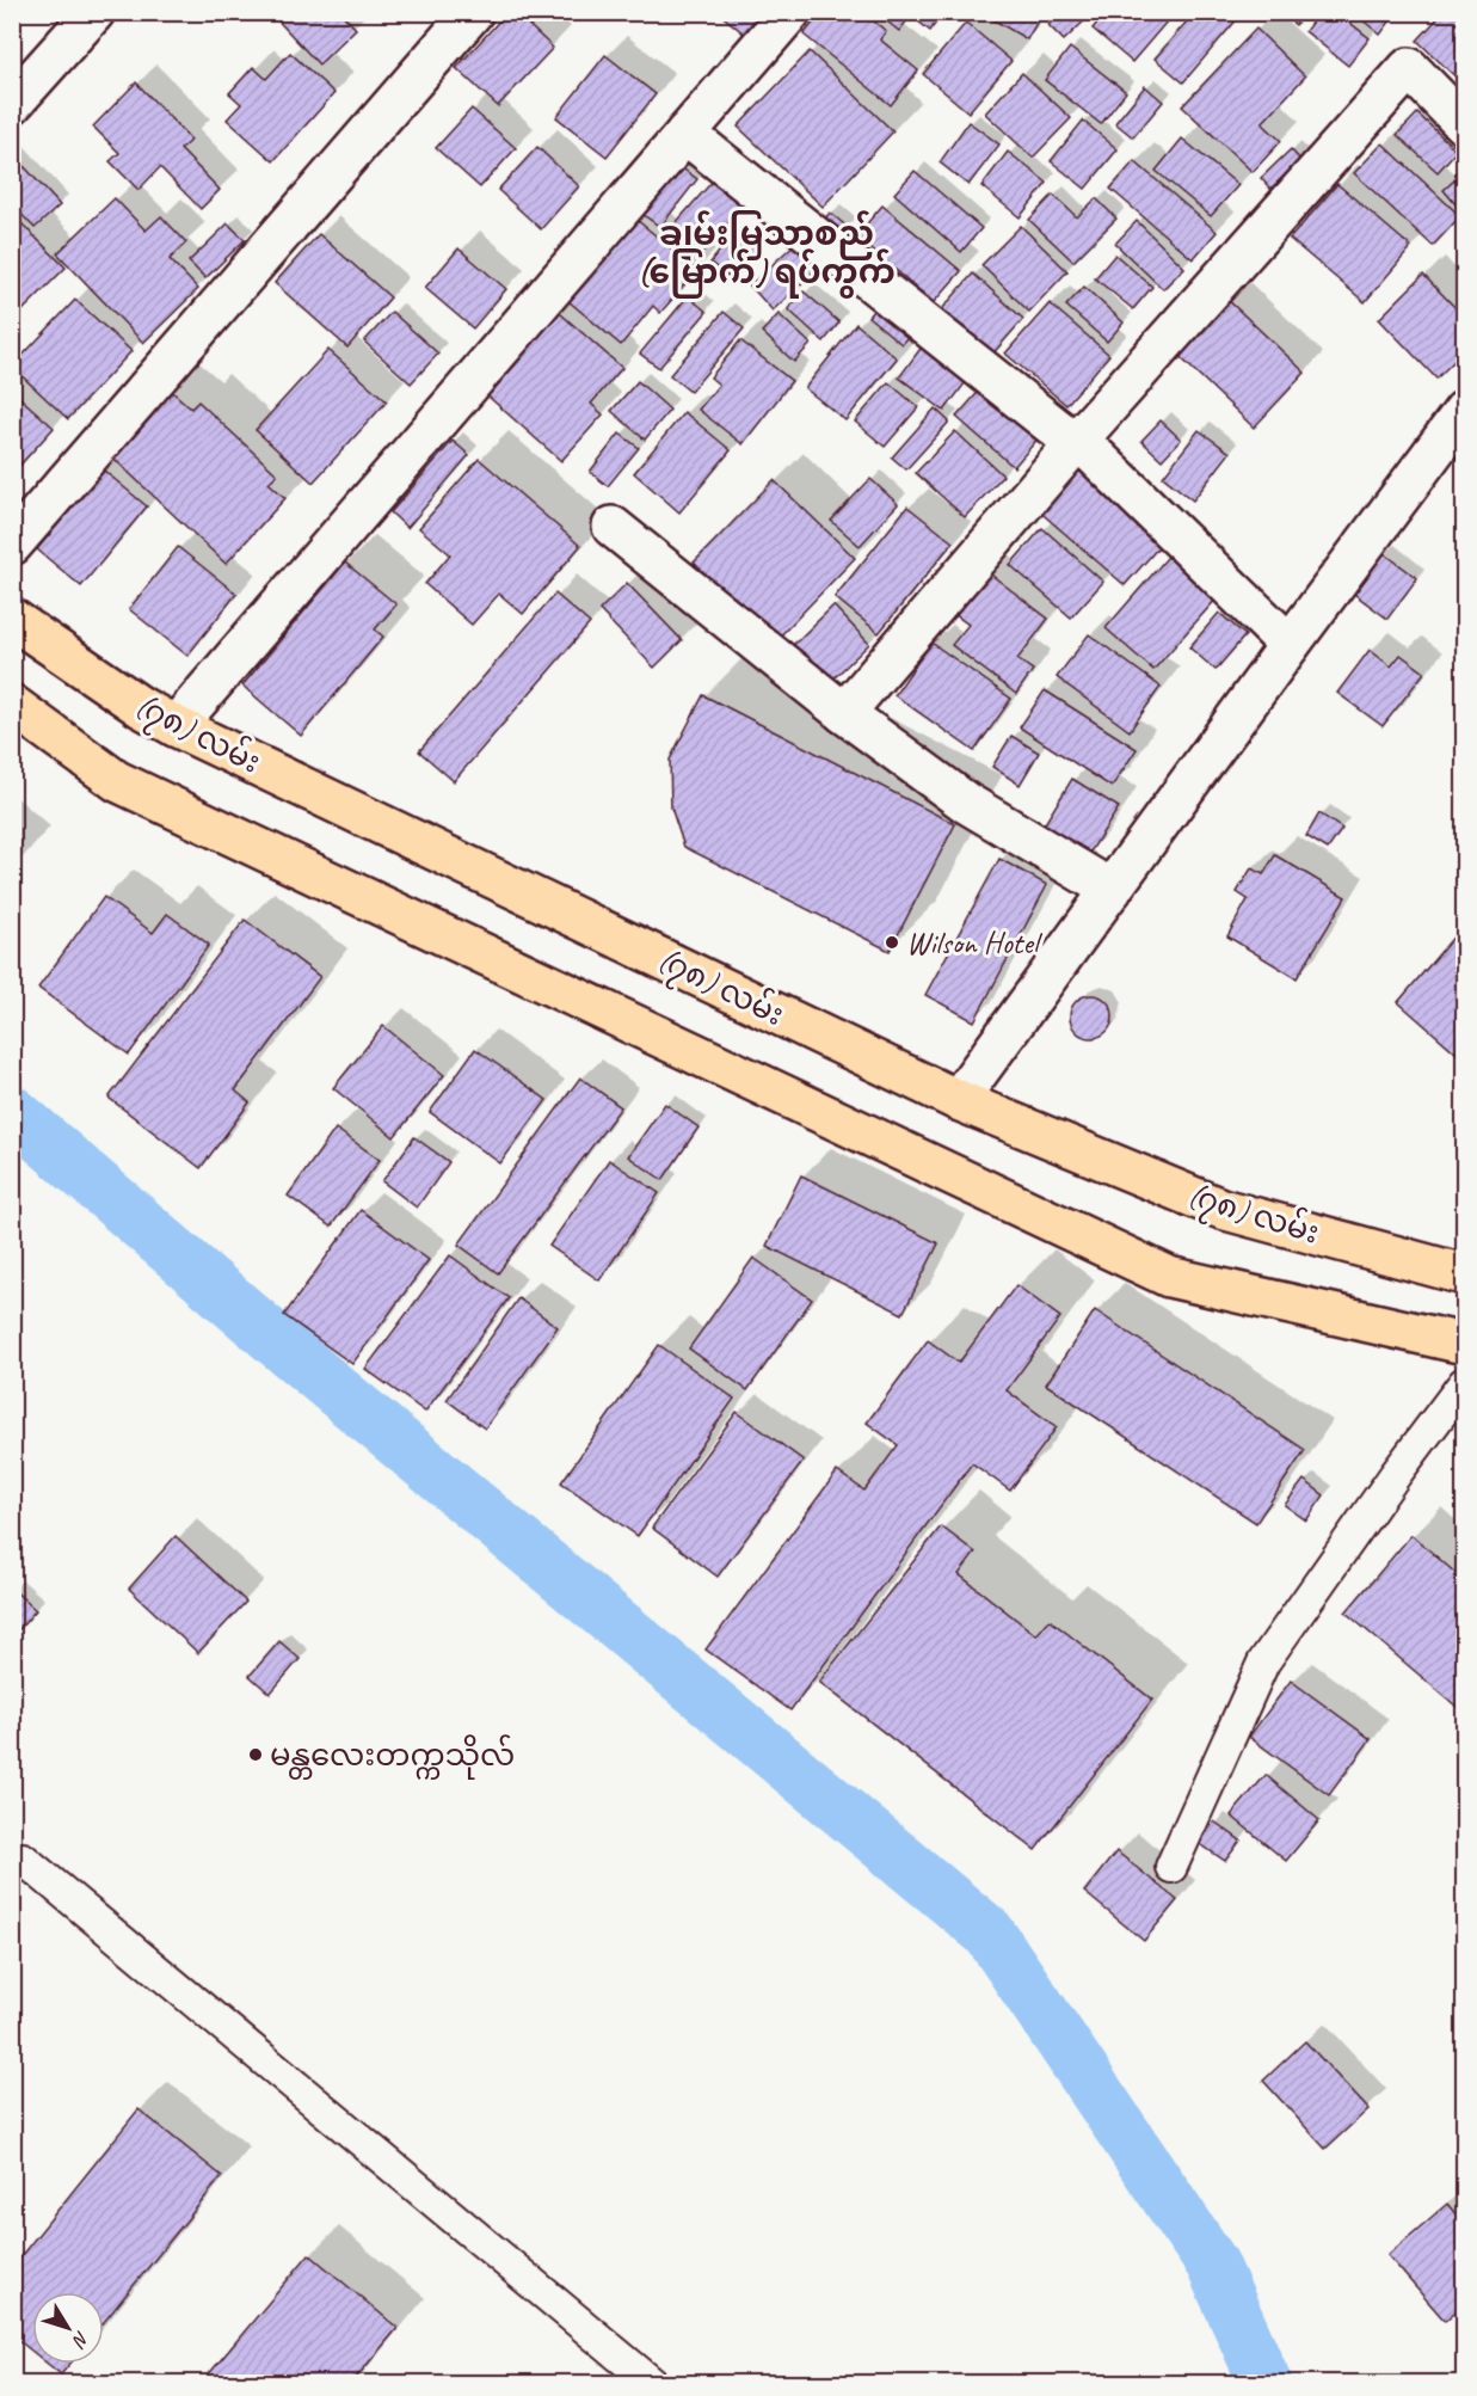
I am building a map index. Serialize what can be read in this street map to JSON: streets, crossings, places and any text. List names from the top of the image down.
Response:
{
  "streets": {
    "main road": ["(၇၈) လမ်း"]
  },
  "districts": ["ချမ်းမြသာစည် (မြောက်) ရပ်ကွက်"],
  "places": ["Wilson Hotel", "မန္တလေးတက္ကသိုလ်"],
  "north": "bottom right"
}
